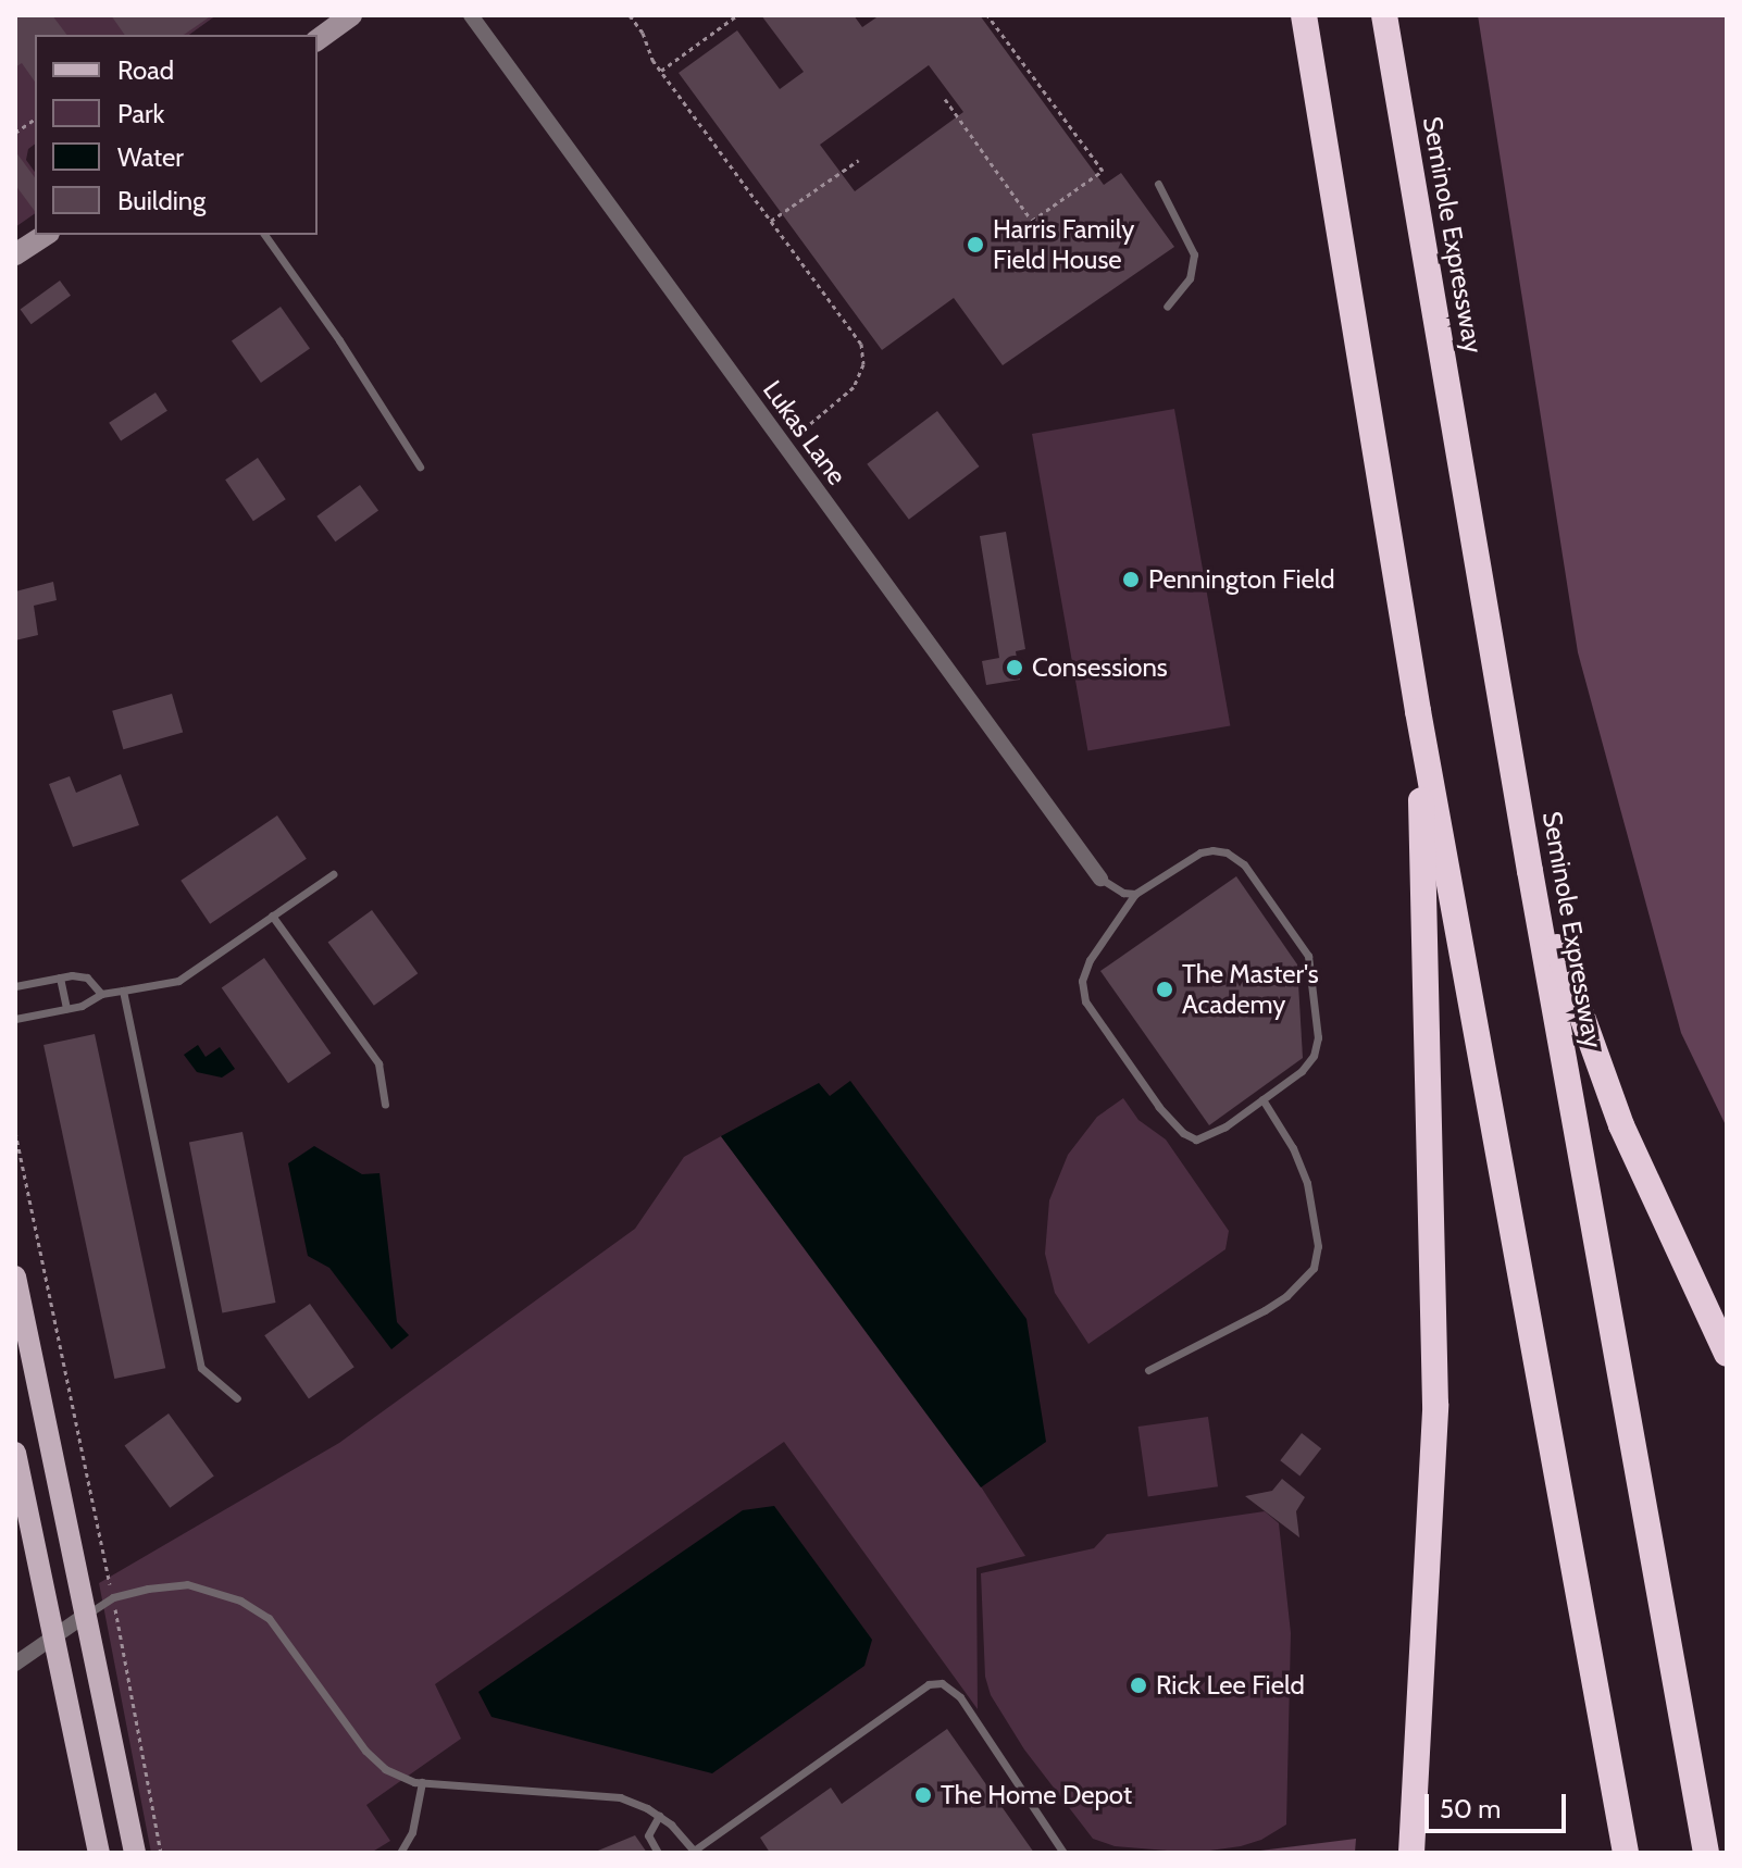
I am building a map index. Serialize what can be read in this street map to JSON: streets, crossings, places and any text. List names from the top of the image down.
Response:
{
  "streets": {
    "highway": ["Seminole Expressway"],
    "street": ["Lukas Lane"]
  },
  "places": [
    "Harris Family Field House",
    "Pennington Field",
    "Consessions",
    "The Master's Academy",
    "Rick Lee Field",
    "The Home Depot"
  ],
  "legend": [
    "Road",
    "Park",
    "Water",
    "Building"
  ],
  "scale_bar": "50 m"
}
